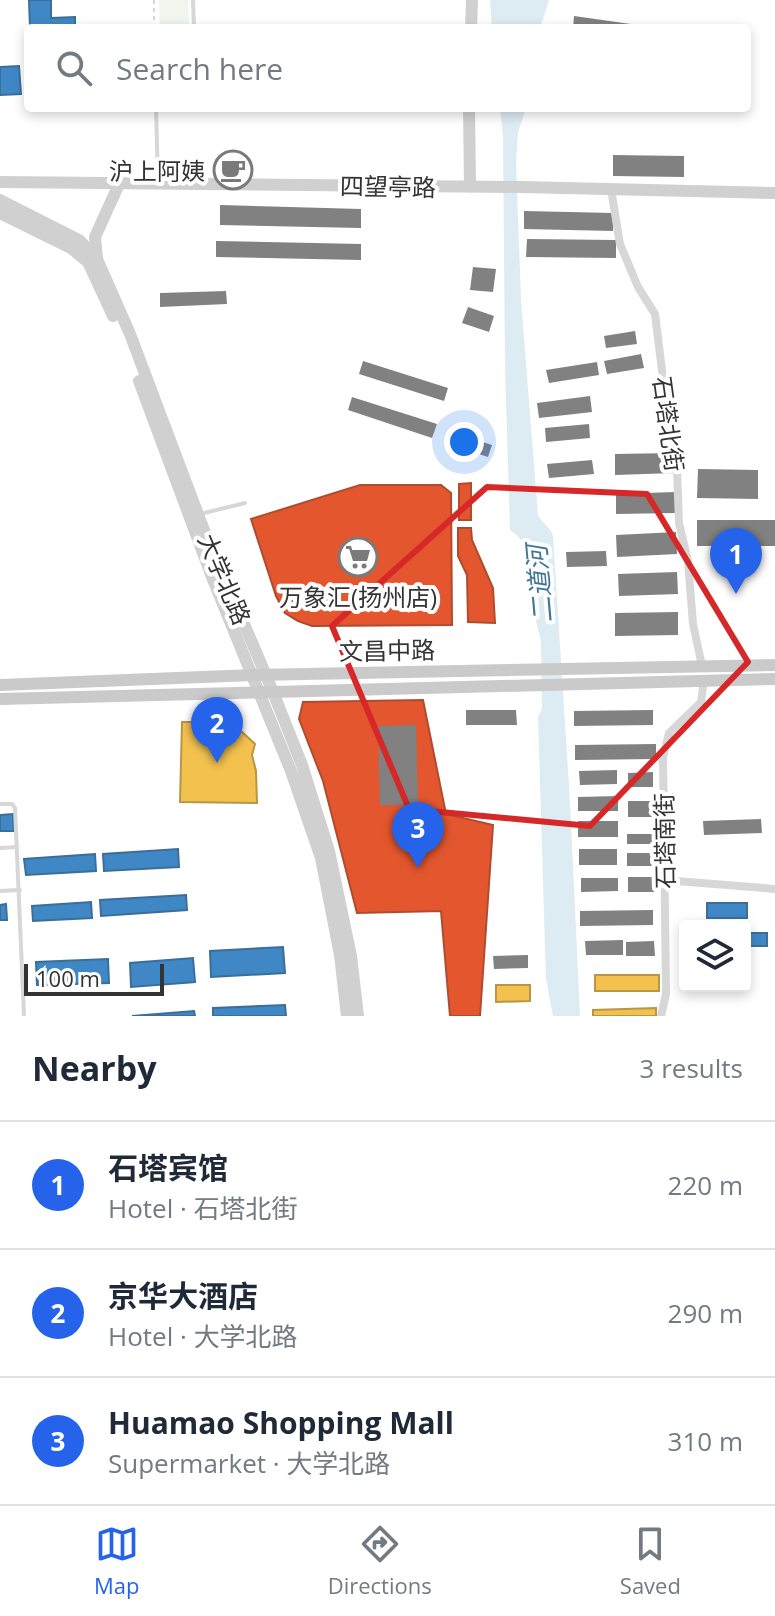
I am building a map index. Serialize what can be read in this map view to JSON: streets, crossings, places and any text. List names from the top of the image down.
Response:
{
  "streets": {
    "main road": ["文昌中路"],
    "street": [
      "四望亭路",
      "石塔北街",
      "大学北路",
      "石塔南街"
    ]
  },
  "crossings": [
    ["四望亭路", "石塔北街"],
    ["石塔北街", "文昌中路"],
    ["大学北路", "文昌中路"],
    ["文昌中路", "石塔南街"]
  ],
  "water": ["二道河"],
  "places": {
    "cafe": ["沪上阿姨"],
    "supermarket": ["万象汇(扬州店)"]
  },
  "scale_bar": "100 m",
  "page": {
    "search": "Search here",
    "pins": ["1", "2", "3"],
    "scale": "100 m",
    "heading": ["Nearby", "3 results"],
    "list": [
      {
        "mark": "1",
        "name": "石塔宾馆",
        "note": "Hotel · 石塔北街",
        "value": "220 m"
      },
      {
        "mark": "2",
        "name": "京华大酒店",
        "note": "Hotel · 大学北路",
        "value": "290 m"
      },
      {
        "mark": "3",
        "name": "Huamao Shopping Mall",
        "note": "Supermarket · 大学北路",
        "value": "310 m"
      }
    ],
    "nav": ["Map", "Directions", "Saved"]
  }
}
